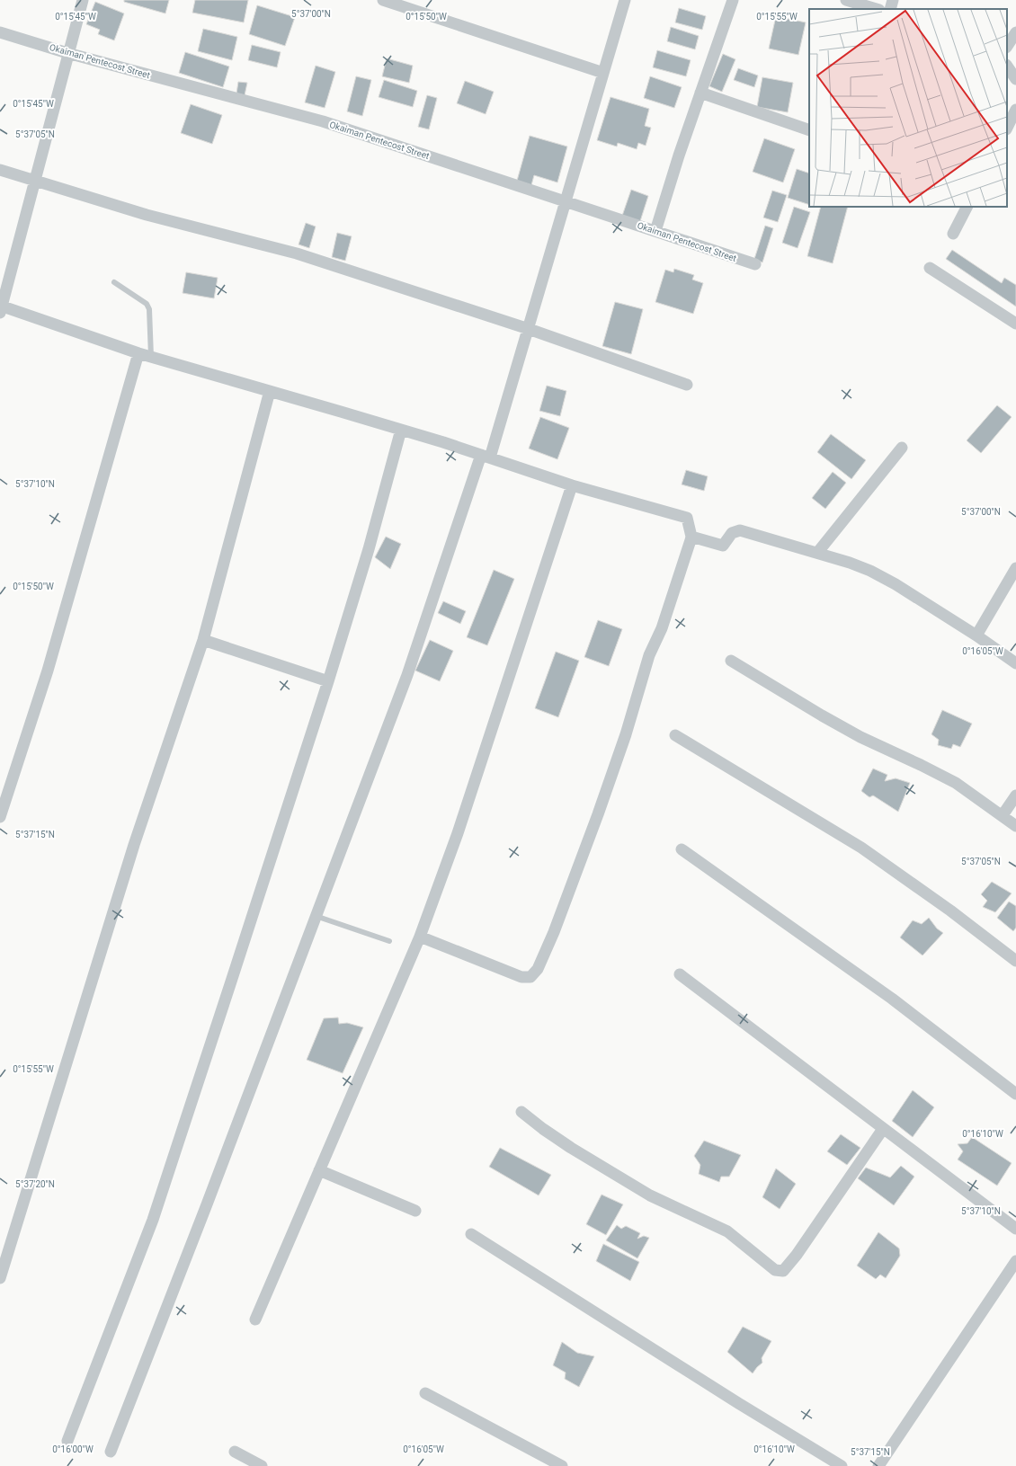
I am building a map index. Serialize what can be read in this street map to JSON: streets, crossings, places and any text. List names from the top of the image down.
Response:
{
  "streets": {
    "street": ["Okaiman Pentecost Street"]
  },
  "coordinates": [
    "5°37'00\"N",
    "0°15'45\"W",
    "0°15'55\"W",
    "0°15'50\"W",
    "5°37'05\"N",
    "5°37'10\"N",
    "0°16'05\"W",
    "5°37'15\"N",
    "0°16'10\"W",
    "5°37'20\"N",
    "0°16'00\"W"
  ]
}
